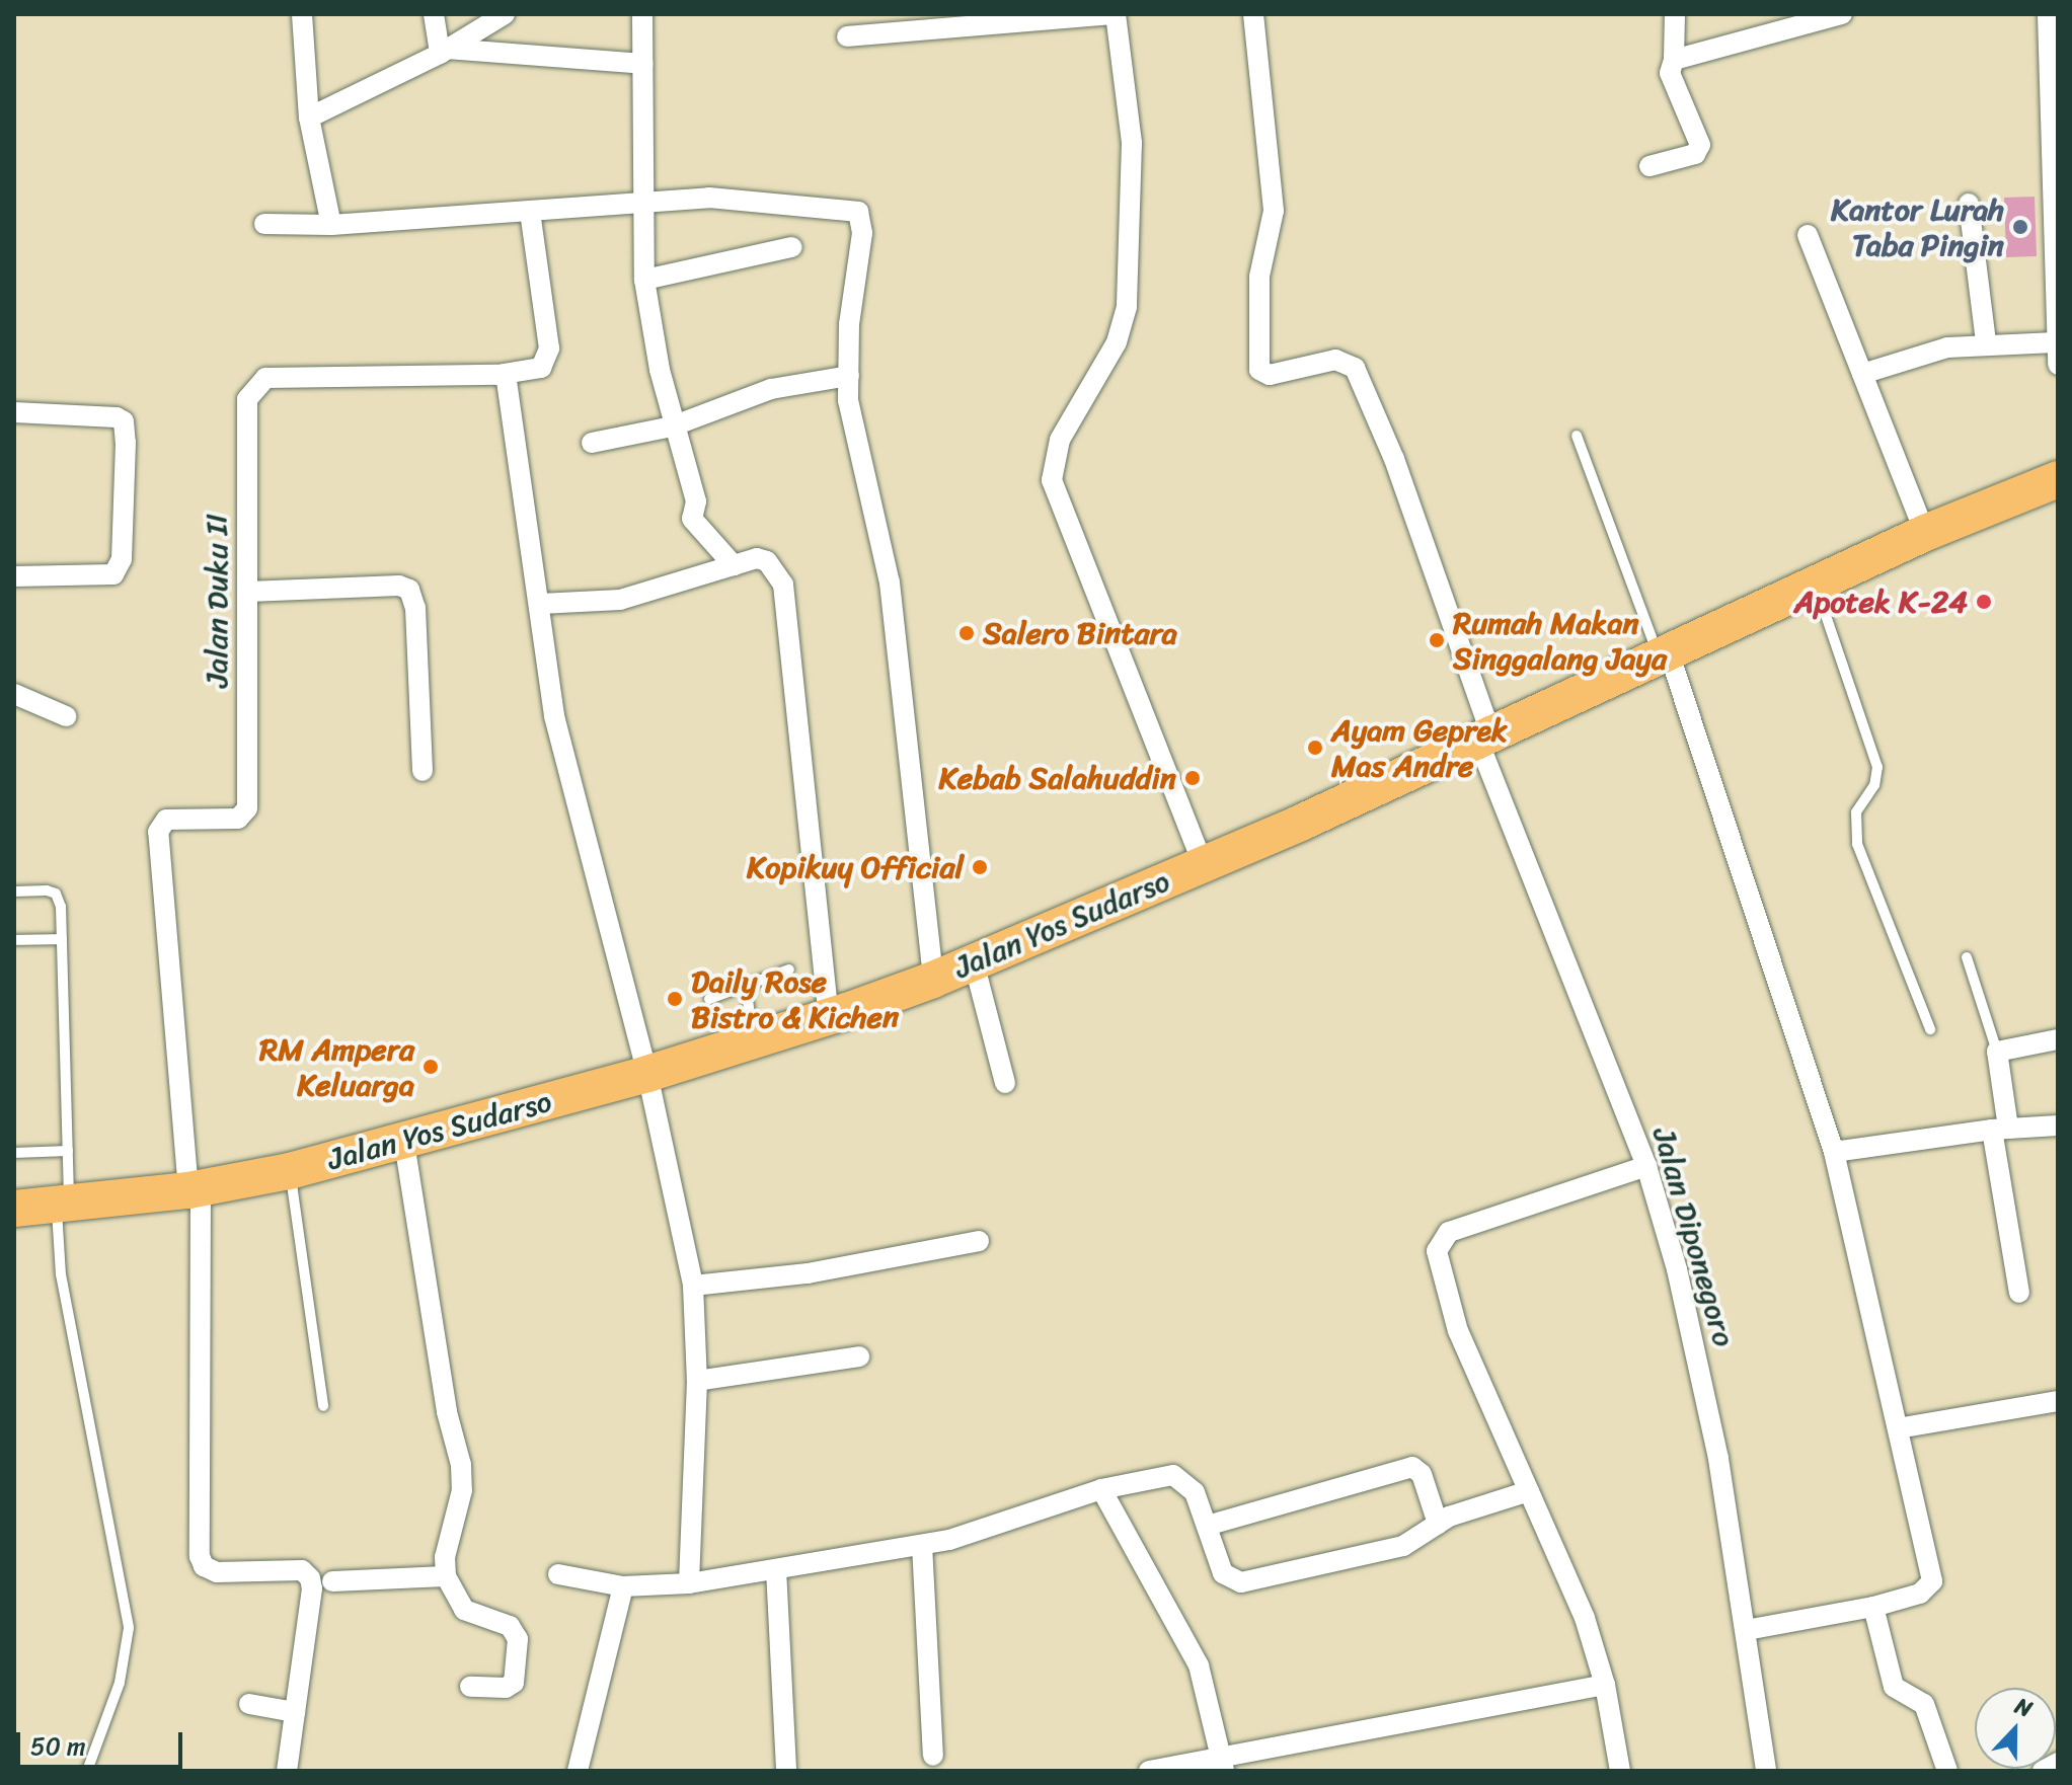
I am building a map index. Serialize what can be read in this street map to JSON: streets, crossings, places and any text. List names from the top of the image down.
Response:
{
  "streets": {
    "highway": ["Jalan Yos Sudarso"],
    "street": ["Jalan Duku II", "Jalan Diponegoro"]
  },
  "crossings": [
    ["Jalan Duku II", "Jalan Yos Sudarso"],
    ["Jalan Yos Sudarso", "Jalan Diponegoro"]
  ],
  "places": [
    "Kantor Lurah Taba Pingin",
    "Apotek K-24",
    "Salero Bintara",
    "Rumah Makan Singgalang Jaya",
    "Ayam Geprek Mas Andre",
    "Kebab Salahuddin",
    "Kopikuy Official",
    "Daily Rose Bistro & Kichen",
    "RM Ampera Keluarga"
  ],
  "scale_bar": "50 m",
  "north": "top"
}
